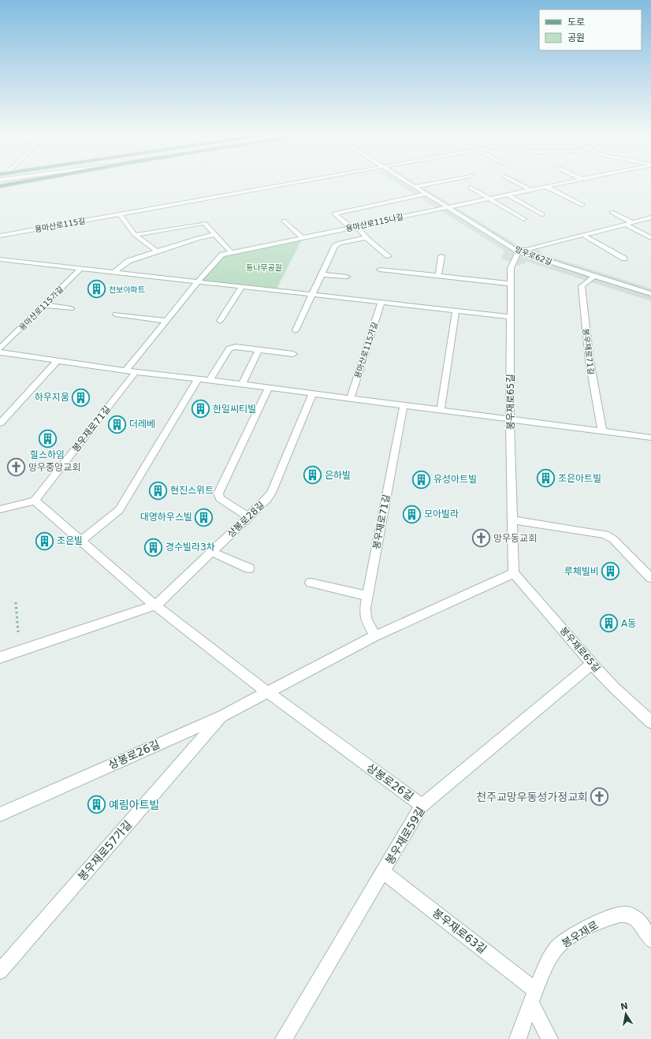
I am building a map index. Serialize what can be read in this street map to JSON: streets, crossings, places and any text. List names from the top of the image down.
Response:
{
  "streets": {
    "street": [
      "용마산로115나길",
      "용마산로115길",
      "망우로62길",
      "용마산로115가길",
      "봉우재로71길",
      "봉우재로65길",
      "상봉로28길",
      "상봉로26길",
      "봉우재로59길",
      "봉우재로57가길",
      "봉우재로63길",
      "봉우재로"
    ]
  },
  "crossings": [
    ["용마산로115나길", "망우로62길"],
    ["망우로62길", "봉우재로71길"],
    ["망우로62길", "봉우재로65길"],
    ["봉우재로71길", "상봉로26길"],
    ["봉우재로65길", "봉우재로59길"],
    ["상봉로26길", "봉우재로59길"],
    ["상봉로26길", "봉우재로57가길"],
    ["봉우재로59길", "봉우재로63길"],
    ["봉우재로63길", "봉우재로"]
  ],
  "parks": ["등나무공원"],
  "places": {
    "building": [
      "천보아파트",
      "하우지움",
      "한일씨티빌",
      "더레베",
      "힐스하임",
      "은하빌",
      "조은아트빌",
      "유성아트빌",
      "현진스위트",
      "모아빌라",
      "대영하우스빌",
      "조은빌",
      "경수빌라3차",
      "루체빌비",
      "A동",
      "예림아트빌"
    ],
    "church": ["망우중앙교회", "망우동교회", "천주교망우동성가정교회"]
  },
  "legend": ["도로", "공원"],
  "north": "top"
}
